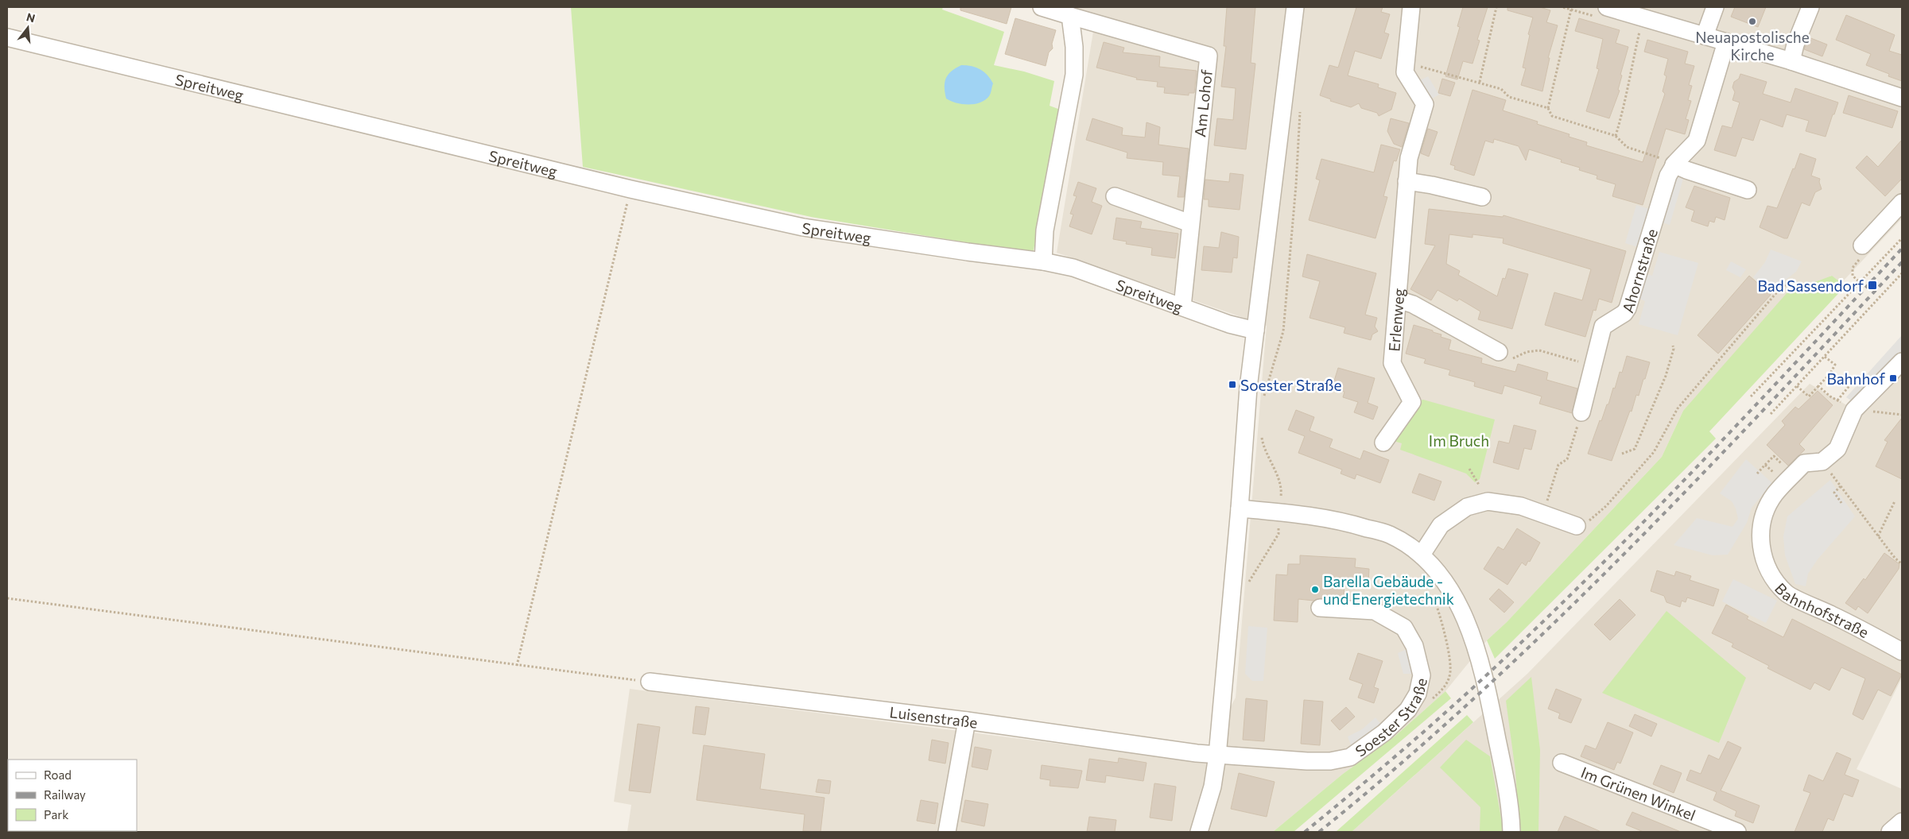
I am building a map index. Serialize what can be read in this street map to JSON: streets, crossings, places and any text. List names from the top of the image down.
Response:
{
  "streets": {
    "street": [
      "Spreitweg",
      "Am Lohof",
      "Ahornstraße",
      "Erlenweg",
      "Bahnhofstraße",
      "Soester Straße",
      "Luisenstraße",
      "Im Grünen Winkel"
    ]
  },
  "crossings": [
    ["Spreitweg", "Am Lohof"],
    ["Soester Straße", "Luisenstraße"]
  ],
  "parks": ["Im Bruch"],
  "places": {
    "other": ["Neuapostolische Kirche", "Barella Gebäude - und Energietechnik"],
    "transit": ["Bad Sassendorf", "Bahnhof", "Soester Straße"]
  },
  "legend": ["Road", "Railway", "Park"],
  "north": "top"
}
